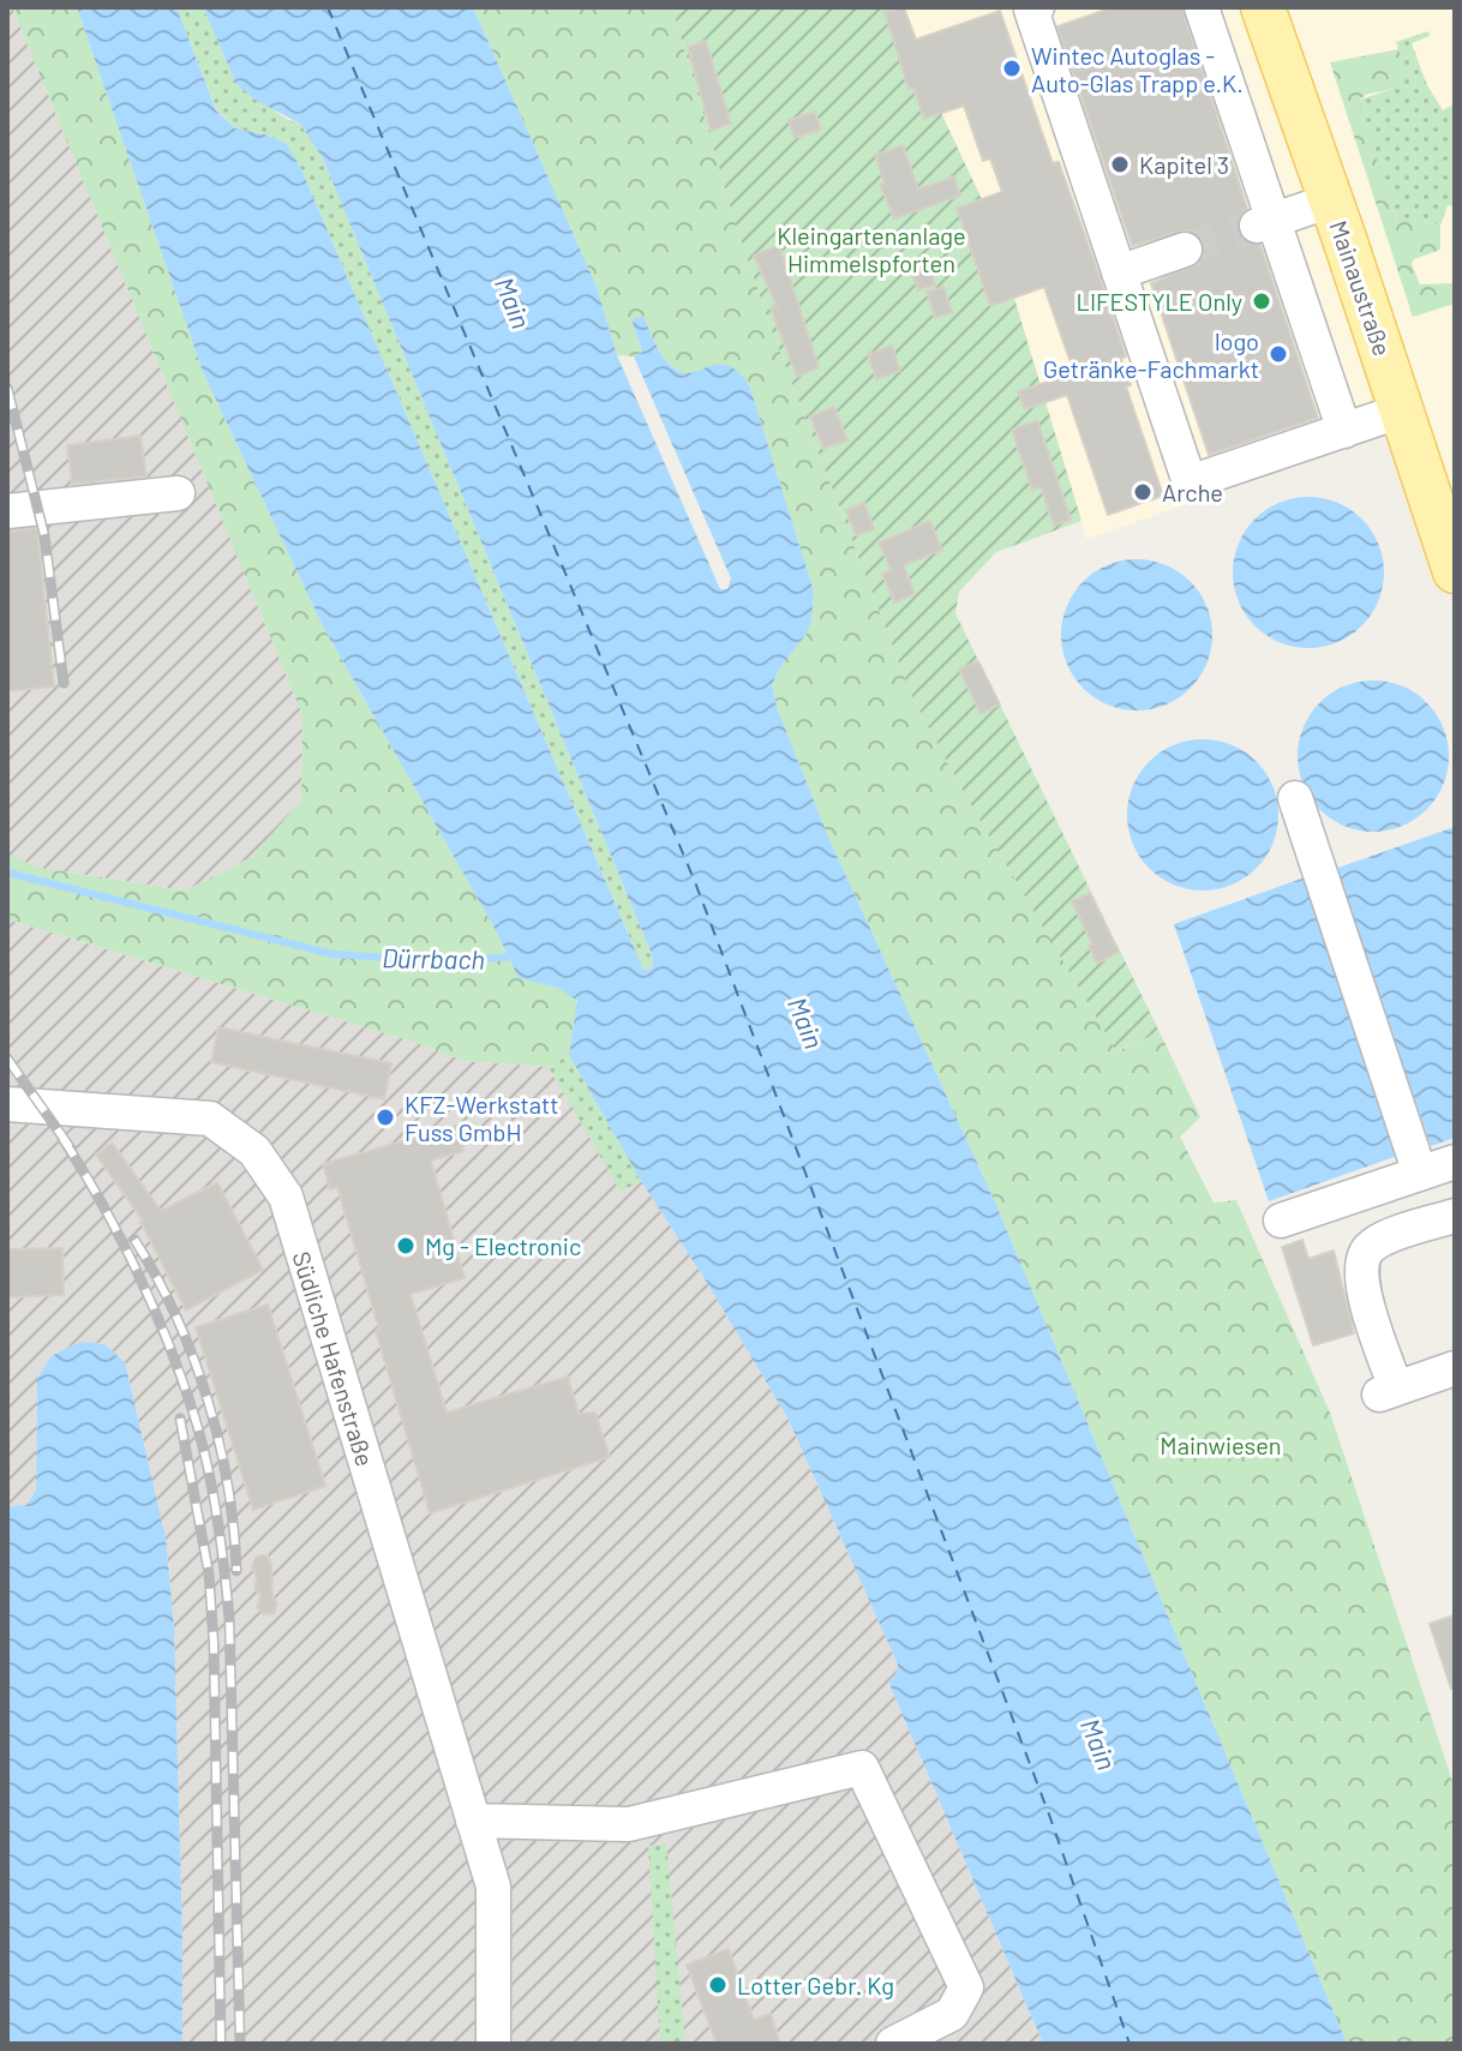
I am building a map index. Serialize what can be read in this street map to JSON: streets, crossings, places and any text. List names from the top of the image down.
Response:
{
  "streets": {
    "main road": ["Mainaustraße"],
    "street": ["Südliche Hafenstraße"]
  },
  "water": ["Main", "Dürrbach"],
  "parks": ["Kleingartenanlage Himmelspforten", "Mainwiesen"],
  "places": [
    "Wintec Autoglas - Auto-Glas Trapp e.K.",
    "Kapitel 3",
    "LIFESTYLE Only",
    "logo Getränke-Fachmarkt",
    "Arche",
    "KFZ-Werkstatt Fuss GmbH",
    "Mg - Electronic",
    "Lotter Gebr. Kg"
  ]
}
